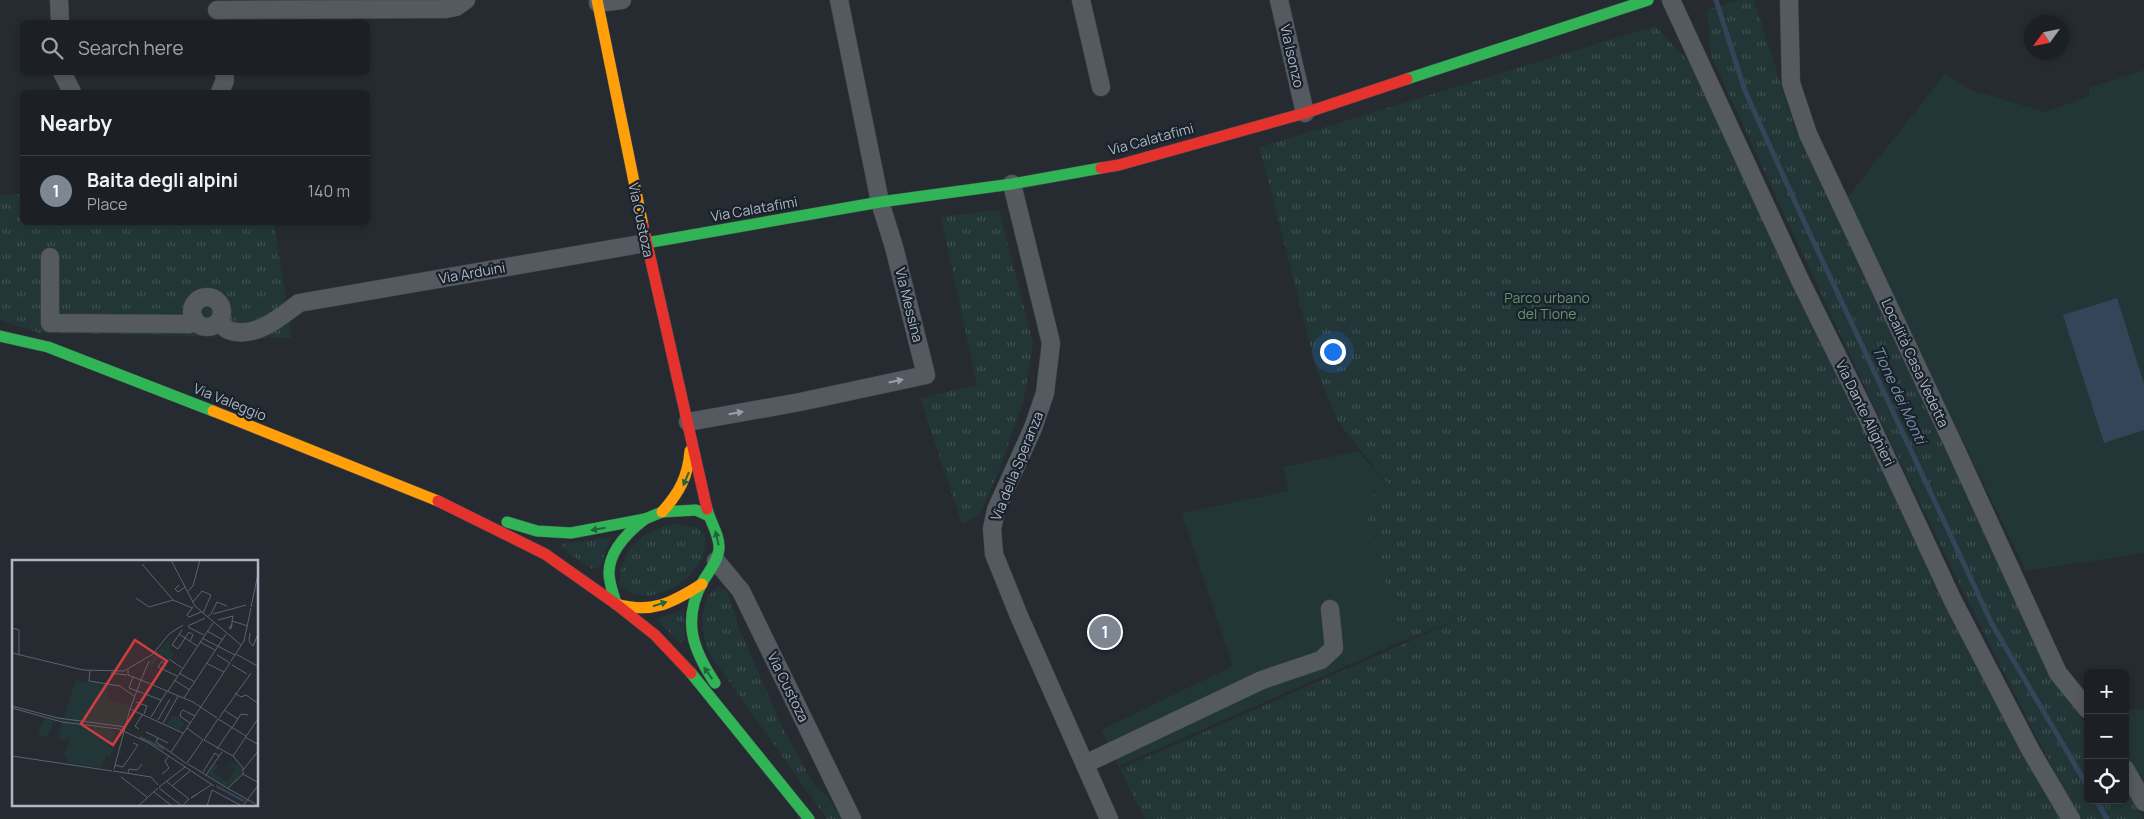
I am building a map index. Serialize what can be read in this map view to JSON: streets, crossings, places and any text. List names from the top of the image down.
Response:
{
  "streets": {
    "main road": ["Via Calatafimi", "Via Custoza", "Via Valeggio"],
    "street": [
      "Via Isonzo",
      "Via Arduini",
      "Via Messina",
      "Località Casa Vedetta",
      "Via Dante Alighieri",
      "Via della Speranza"
    ]
  },
  "crossings": [
    ["Via Isonzo", "Via Calatafimi"],
    ["Via Calatafimi", "Via Custoza"],
    ["Via Calatafimi", "Via Arduini"],
    ["Via Calatafimi", "Via Messina"],
    ["Via Calatafimi", "Via della Speranza"],
    ["Via Custoza", "Via Arduini"],
    ["Via Custoza", "Via Messina"],
    ["Via Custoza", "Via Valeggio"]
  ],
  "water": ["Tione dei Monti"],
  "parks": ["Parco urbano del Tione"],
  "north": "bottom left",
  "page": {
    "search": "Search here",
    "heading": "Nearby",
    "list": [
      {
        "mark": "1",
        "name": "Baita degli alpini",
        "note": "Place",
        "value": "140 m"
      }
    ],
    "pins": "1",
    "map_buttons": ["+", "−"]
  }
}
